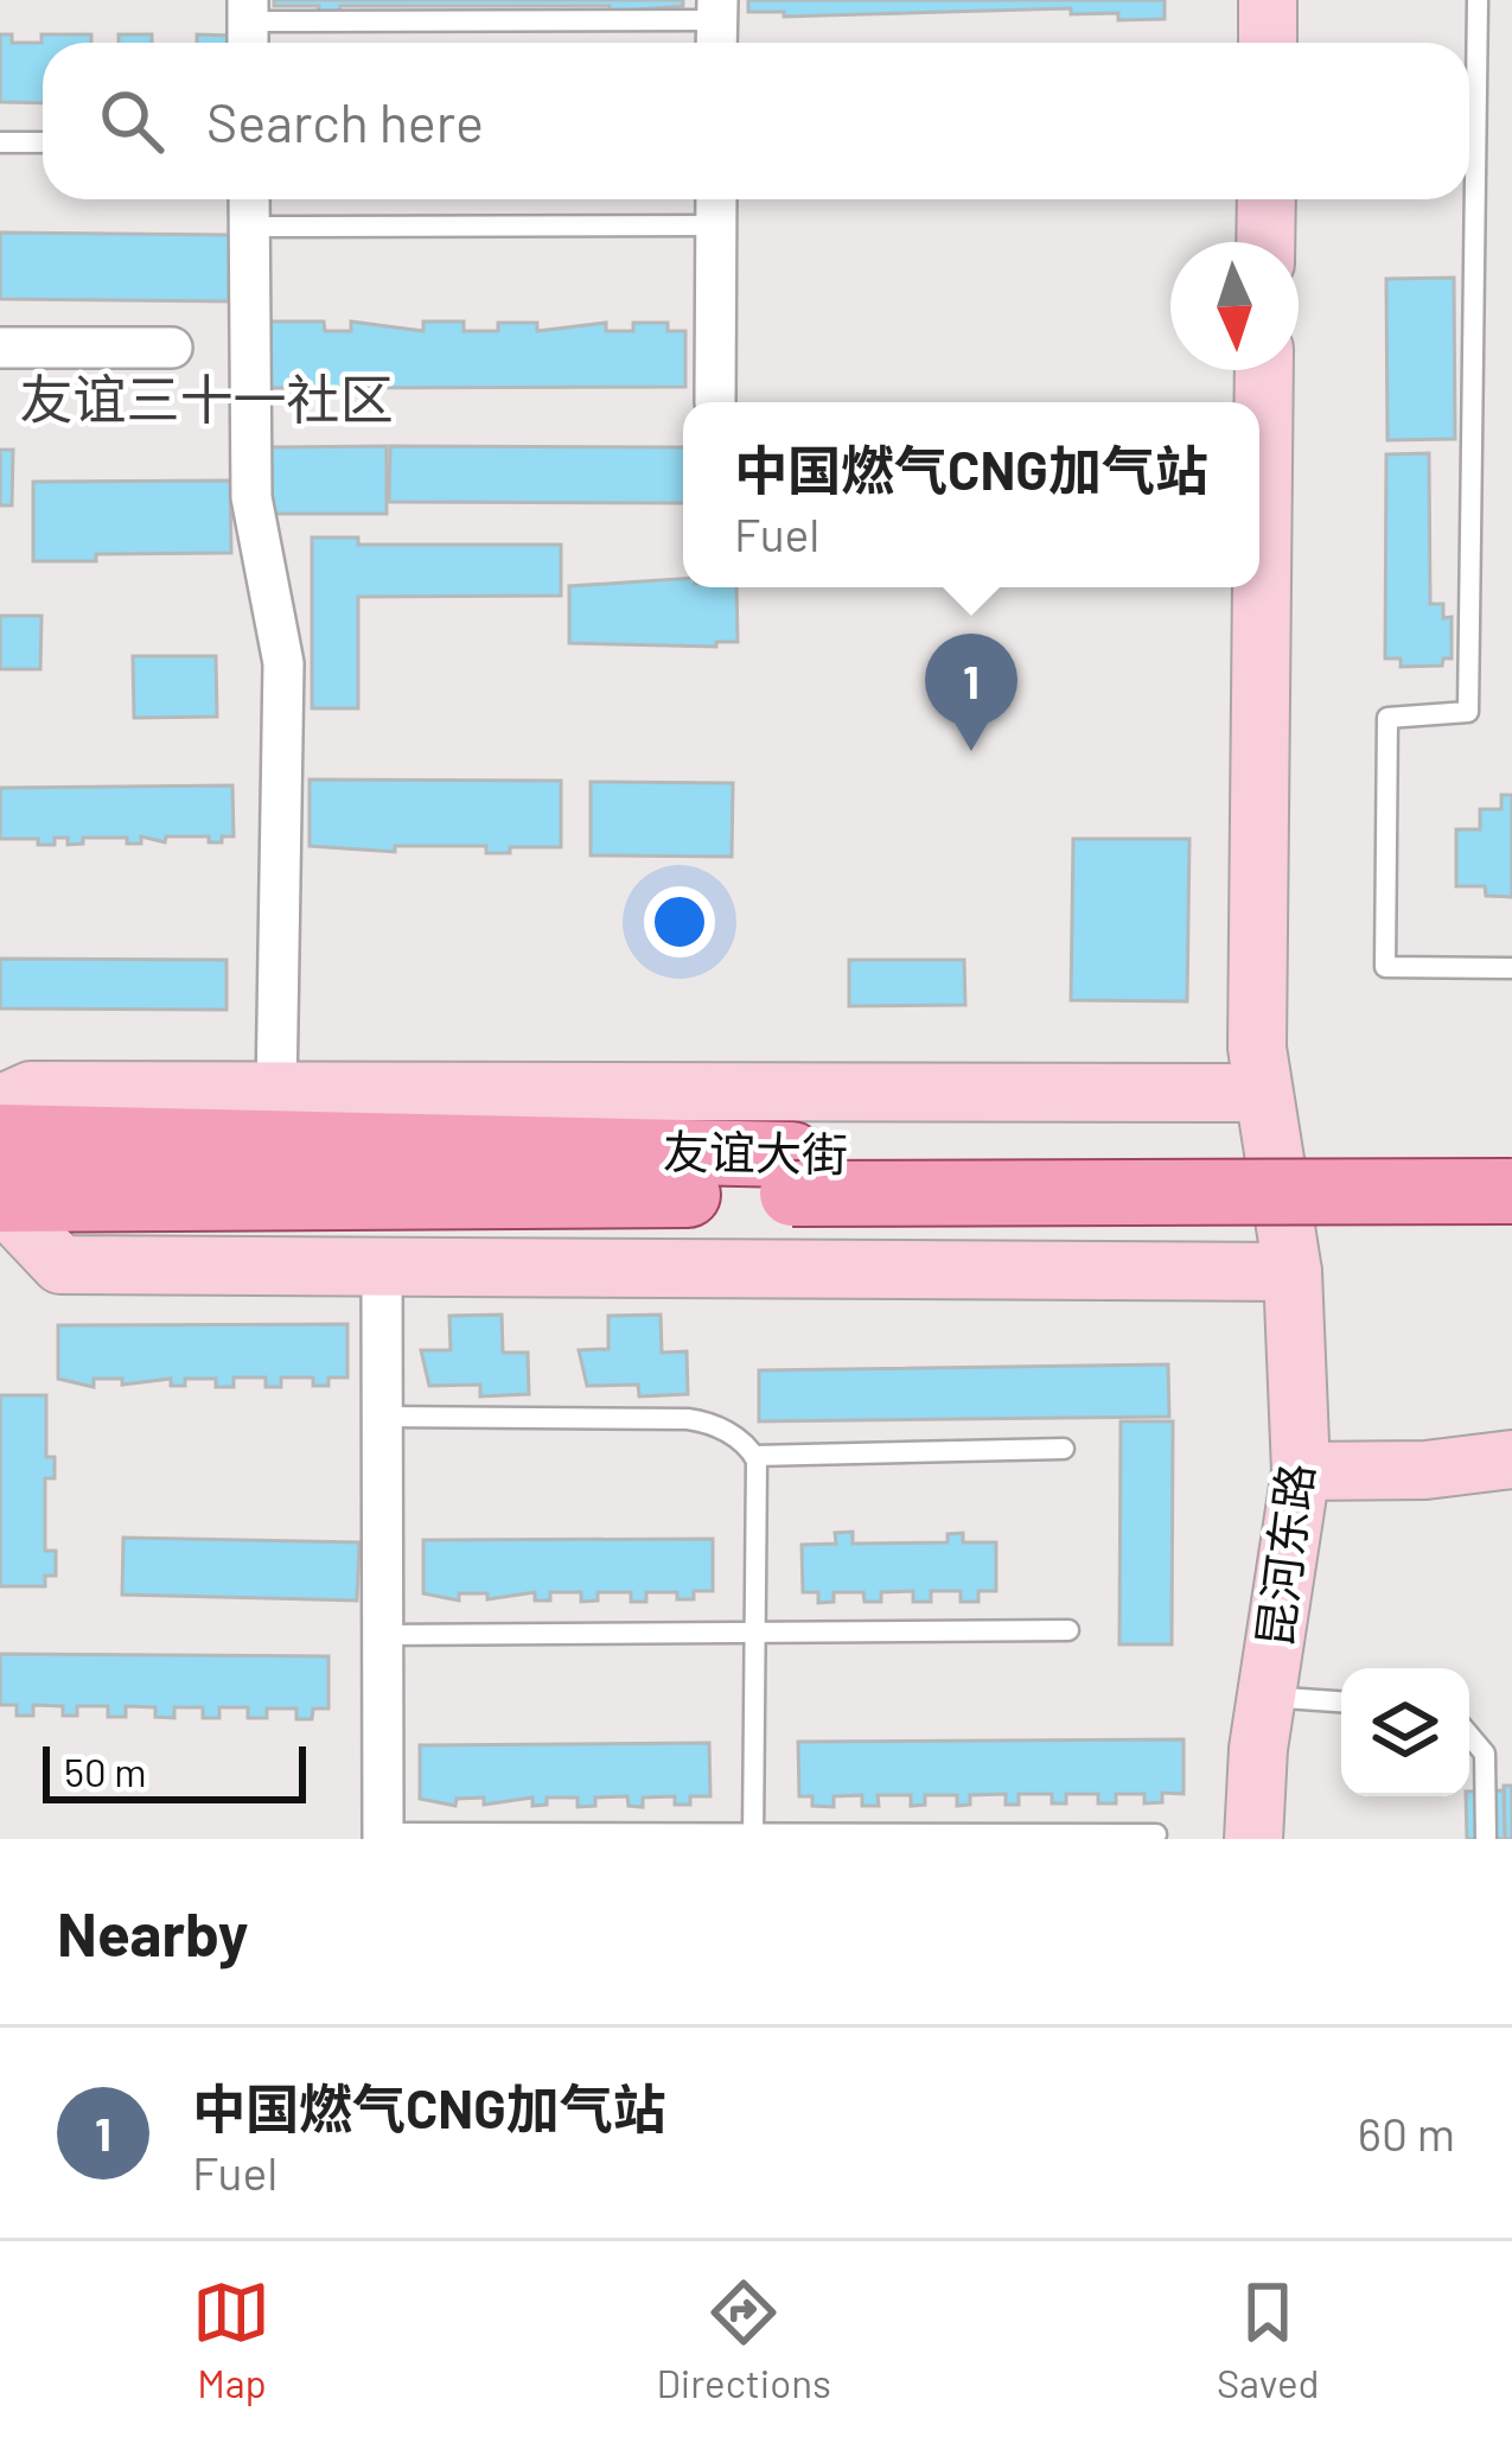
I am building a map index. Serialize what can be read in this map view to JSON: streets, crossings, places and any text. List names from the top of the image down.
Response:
{
  "streets": {
    "main road": ["友谊大街"],
    "street": ["昆河东路"]
  },
  "districts": ["友谊三十一社区"],
  "scale_bar": "50 m",
  "north": "bottom",
  "page": {
    "search": "Search here",
    "popup": ["中国燃气CNG加气站", "Fuel"],
    "pins": "1",
    "scale": "50 m",
    "heading": "Nearby",
    "list": [
      {
        "mark": "1",
        "name": "中国燃气CNG加气站",
        "note": "Fuel",
        "value": "60 m"
      }
    ],
    "nav": ["Map", "Directions", "Saved"]
  }
}
